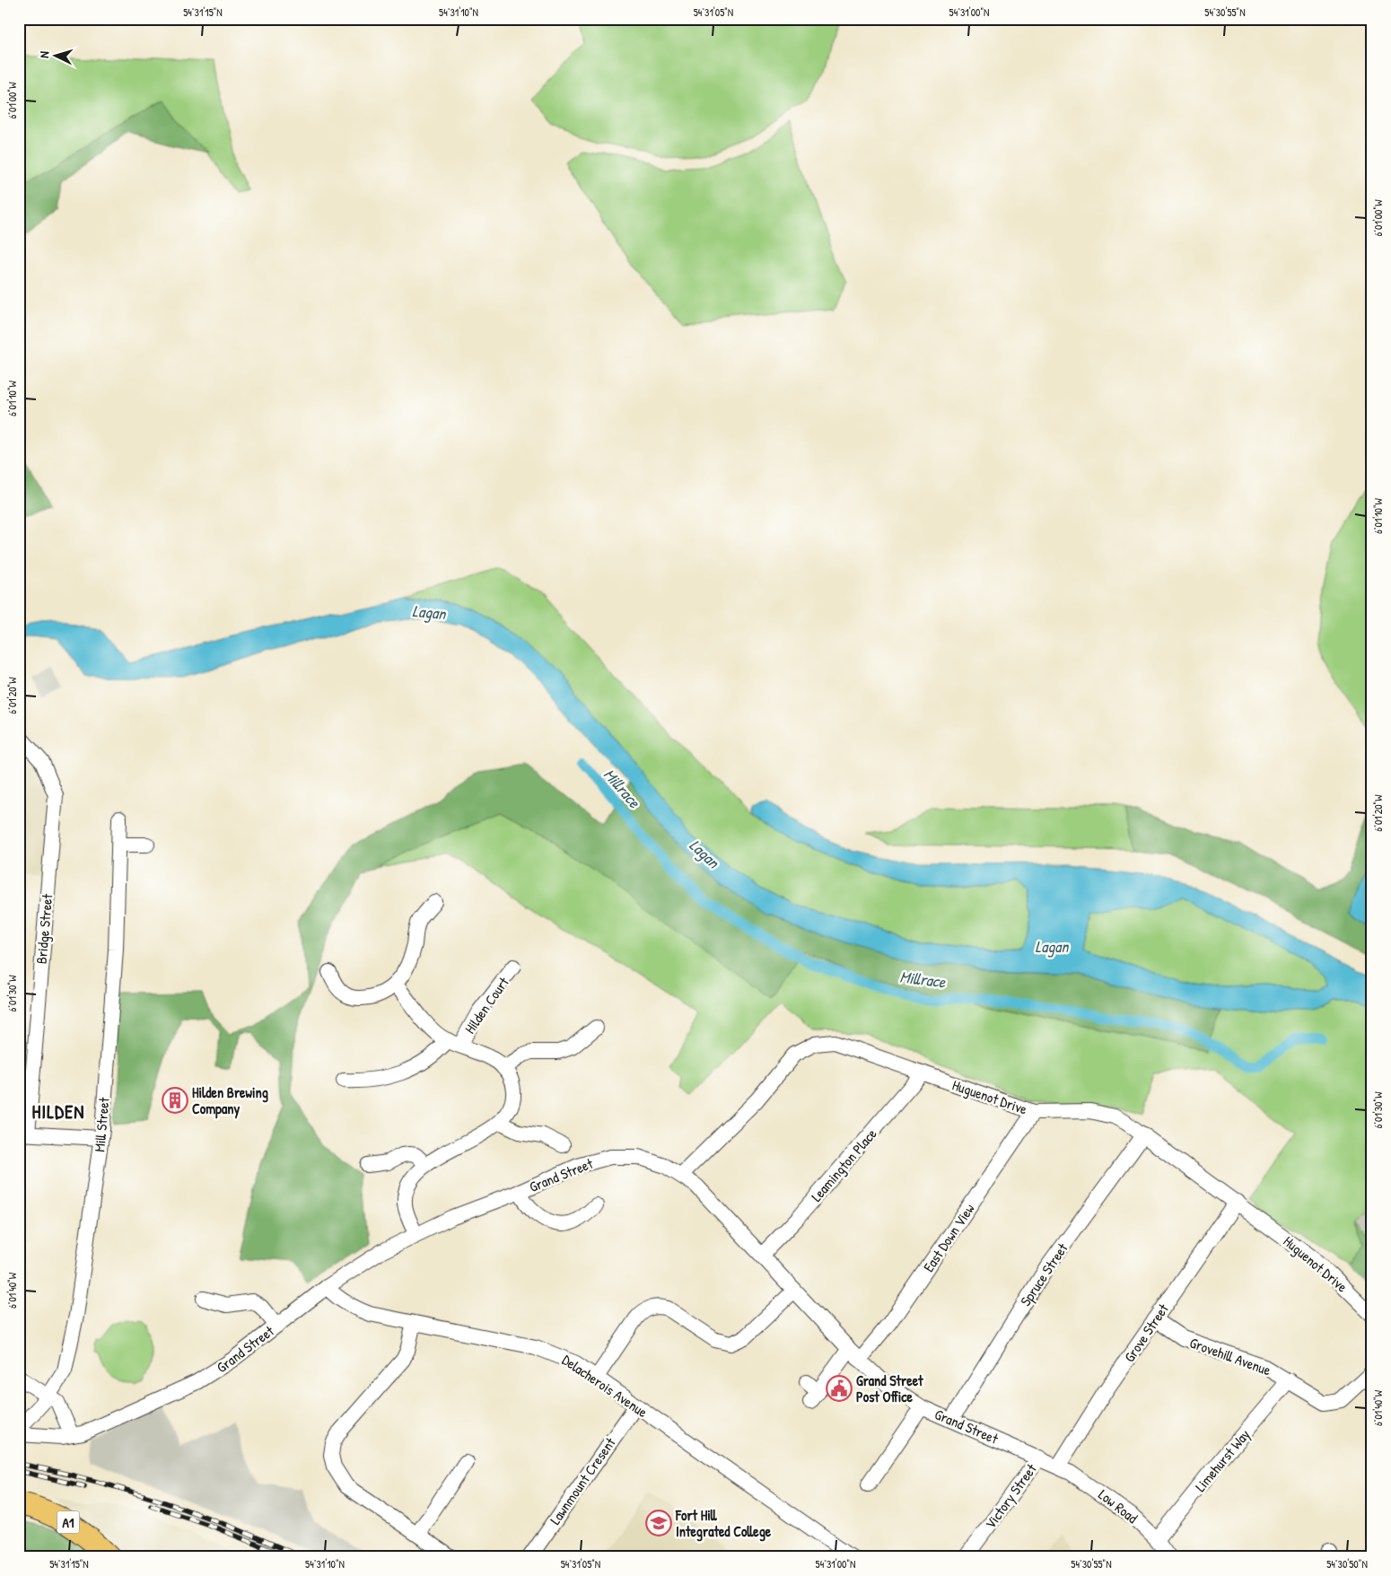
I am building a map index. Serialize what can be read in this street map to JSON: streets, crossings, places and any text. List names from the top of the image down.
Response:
{
  "streets": {
    "highway": ["A1"],
    "street": [
      "Bridge Street",
      "Hilden Court",
      "Huguenot Drive",
      "Mill Street",
      "Leamington Place",
      "Grand Street",
      "East Down View",
      "Spruce Street",
      "Grove Street",
      "Grovehill Avenue",
      "Delacherois Avenue",
      "Limehurst Way",
      "Lawnmount Cresent",
      "Victory Street",
      "Low Road"
    ]
  },
  "crossings": [
    ["Hilden Court", "Grand Street"],
    ["Huguenot Drive", "Leamington Place"],
    ["Huguenot Drive", "Grand Street"],
    ["Huguenot Drive", "East Down View"],
    ["Huguenot Drive", "Spruce Street"],
    ["Huguenot Drive", "Grove Street"],
    ["Leamington Place", "Grand Street"],
    ["Grand Street", "East Down View"],
    ["Grand Street", "Spruce Street"],
    ["Grand Street", "Grove Street"],
    ["Grand Street", "Delacherois Avenue"],
    ["Grand Street", "Victory Street"],
    ["Grand Street", "Low Road"],
    ["Grove Street", "Grovehill Avenue"],
    ["Grove Street", "Low Road"],
    ["Grovehill Avenue", "Limehurst Way"],
    ["Delacherois Avenue", "Lawnmount Cresent"],
    ["Limehurst Way", "Low Road"]
  ],
  "districts": ["HILDEN"],
  "water": ["Lagan", "Millrace"],
  "places": {
    "building": ["Hilden Brewing Company"],
    "public building": ["Grand Street Post Office"],
    "school or university": ["Fort Hill Integrated College"]
  },
  "north": "left",
  "coordinates": [
    "54°31'15\"N",
    "54°31'10\"N",
    "54°31'05\"N",
    "54°31'00\"N",
    "54°30'55\"N",
    "6°01'00\"W",
    "6°01'10\"W",
    "6°01'20\"W",
    "6°01'30\"W",
    "6°01'40\"W",
    "54°30'50\"N"
  ]
}
